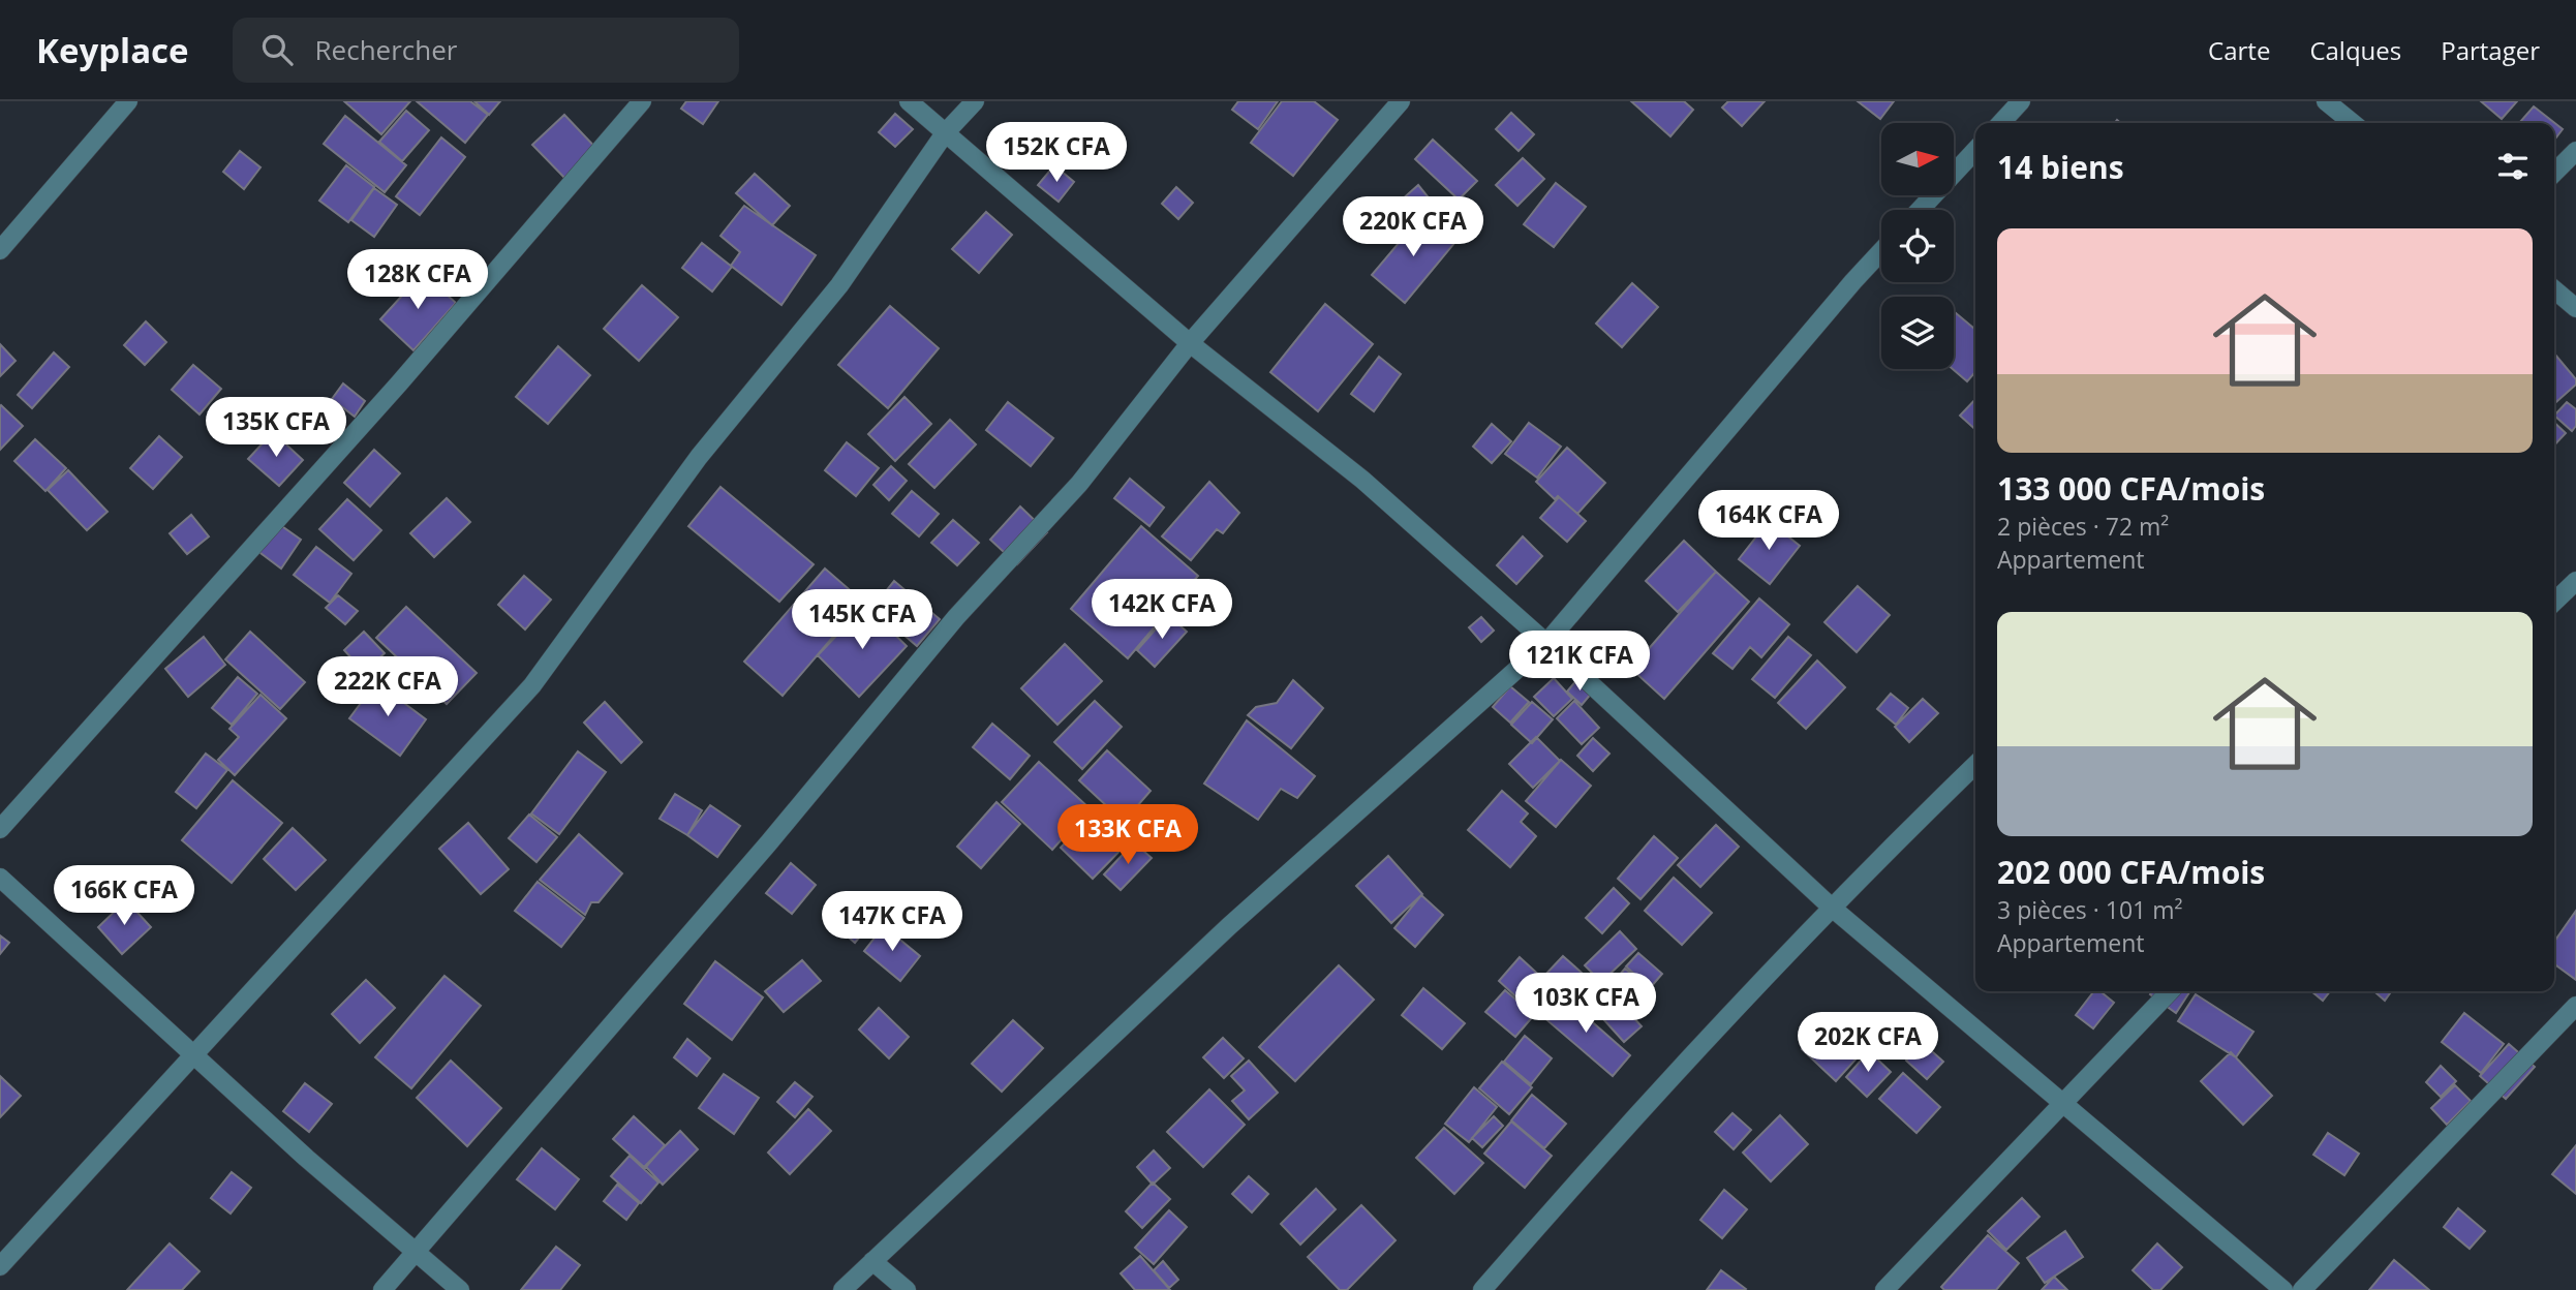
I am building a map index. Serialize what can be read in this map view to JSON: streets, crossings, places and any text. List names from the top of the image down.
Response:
{
  "north": "right",
  "page": {
    "header": "Keyplace",
    "search": "Rechercher",
    "nav": ["Carte", "Calques", "Partager"],
    "price": [
      "152K CFA",
      "220K CFA",
      "128K CFA",
      "135K CFA",
      "164K CFA",
      "142K CFA",
      "145K CFA",
      "121K CFA",
      "222K CFA",
      "133K CFA",
      "166K CFA",
      "147K CFA",
      "103K CFA",
      "202K CFA"
    ],
    "heading": "14 biens",
    "list": [
      {
        "name": "133 000 CFA/mois",
        "note": "2 pièces · 72 m² · Appartement"
      },
      {
        "name": "202 000 CFA/mois",
        "note": "3 pièces · 101 m² · Appartement"
      }
    ]
  }
}
